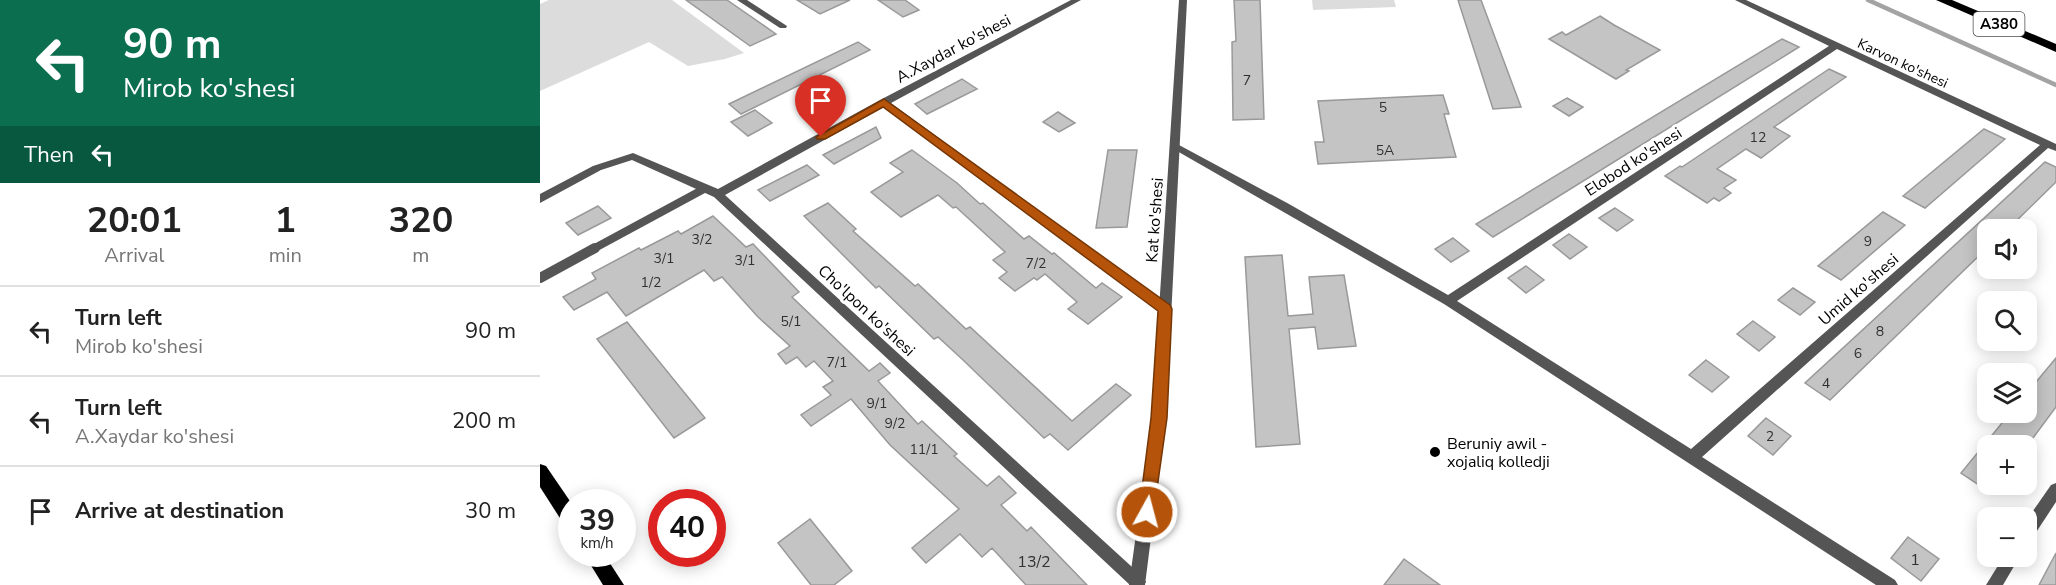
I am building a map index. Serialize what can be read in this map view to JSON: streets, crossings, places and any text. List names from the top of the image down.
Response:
{
  "streets": {
    "highway": ["A380"],
    "street": [
      "A.Xaydar ko'shesi",
      "Karvon ko'shesi",
      "Elobod ko'shesi",
      "Kat ko'shesi",
      "Umid ko'shesi",
      "Cho'lpon ko'shesi"
    ]
  },
  "crossings": [
    ["A.Xaydar ko'shesi", "Cho'lpon ko'shesi"],
    ["Karvon ko'shesi", "Elobod ko'shesi"],
    ["Karvon ko'shesi", "Umid ko'shesi"],
    ["Kat ko'shesi", "Cho'lpon ko'shesi"]
  ],
  "places": ["Beruniy awil - xojaliq kolledji"],
  "house_numbers": [
    "7",
    "5",
    "12",
    "5A",
    "3/2",
    "9",
    "3/1",
    "3/1",
    "7/2",
    "1/2",
    "5/1",
    "8",
    "6",
    "7/1",
    "4",
    "9/1",
    "9/2",
    "2",
    "11/1",
    "1",
    "13/2"
  ],
  "page": {
    "turn": ["90 m", "Mirob ko'shesi"],
    "then": "Then",
    "eta": [
      "20:01",
      "Arrival",
      "1",
      "min",
      "320",
      "m"
    ],
    "map_buttons": ["+", "−"],
    "list": [
      {
        "name": "Turn left",
        "note": "Mirob ko'shesi",
        "value": "90 m"
      },
      {
        "name": "Turn left",
        "note": "A.Xaydar ko'shesi",
        "value": "200 m"
      },
      {
        "name": "Arrive at destination",
        "value": "30 m"
      }
    ],
    "speed": "39 km/h",
    "limit": "40"
  }
}
